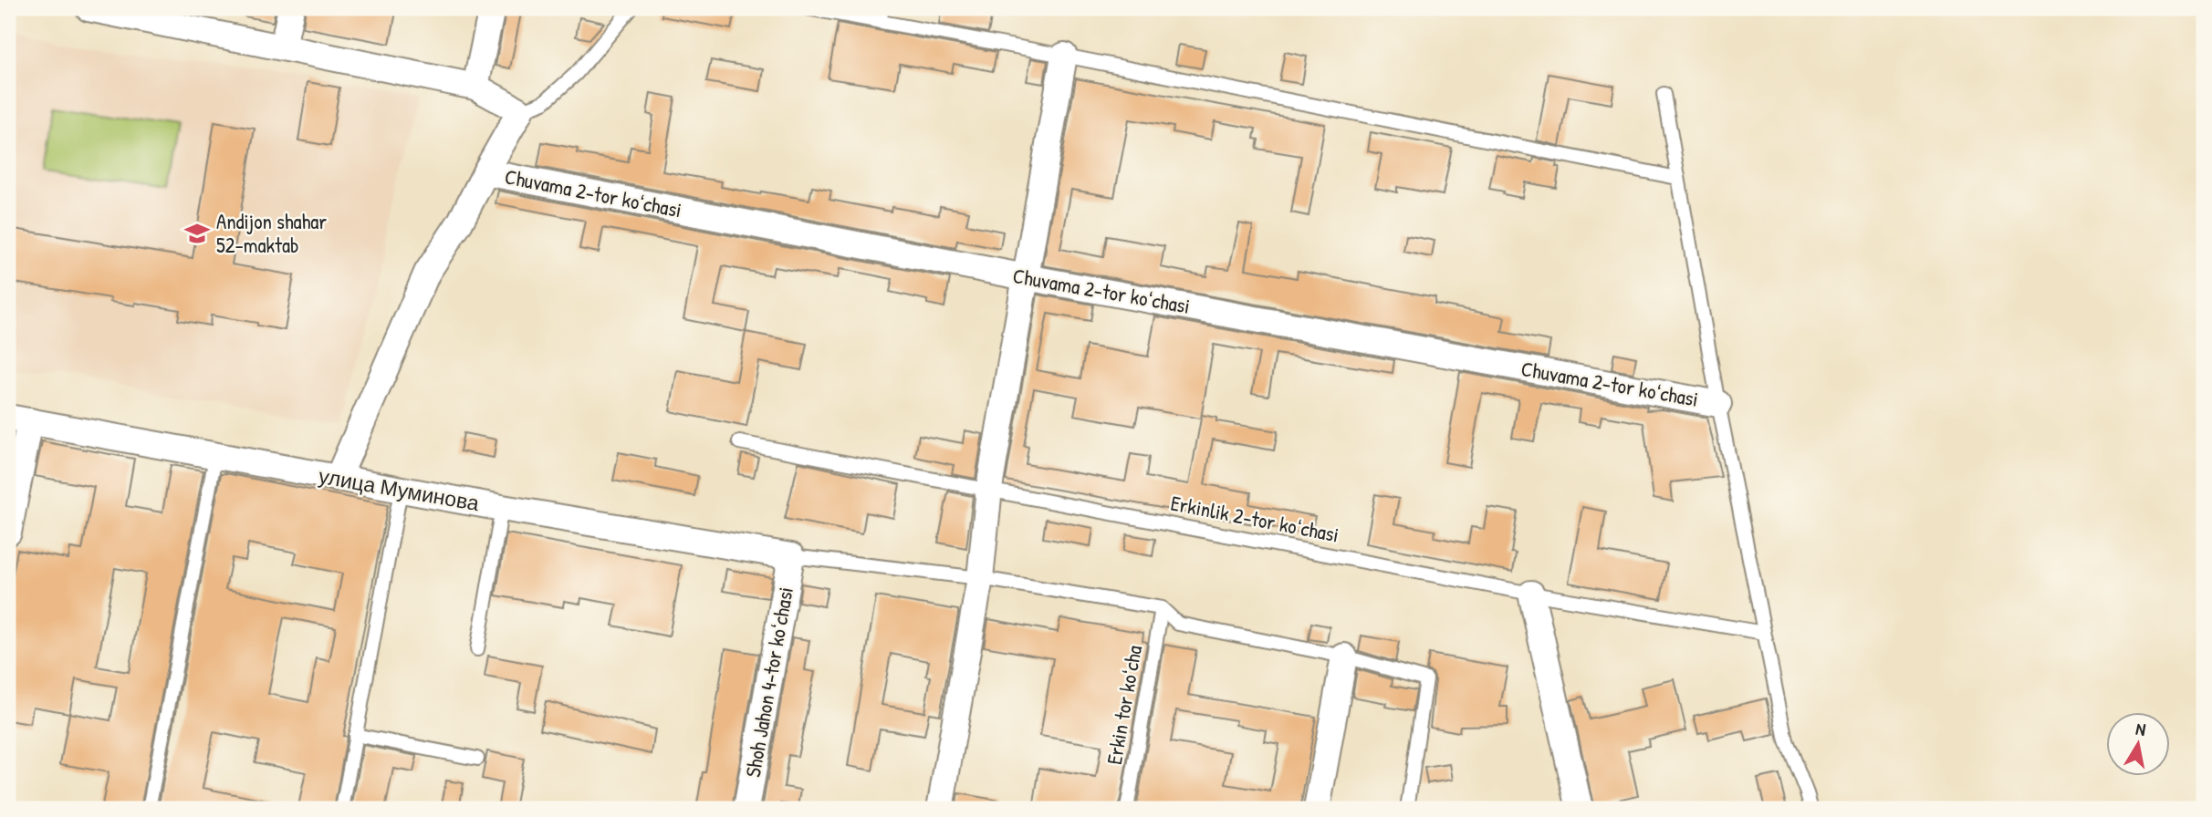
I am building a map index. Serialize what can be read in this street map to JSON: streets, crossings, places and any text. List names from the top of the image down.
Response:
{
  "streets": {
    "street": ["Chuvama 2-tor koʻchasi", "улица Муминова", "Shoh Jahon 4-tor koʻchasi"],
    "lane": ["Erkinlik 2-tor koʻchasi", "Erkin tor koʻcha"]
  },
  "crossings": [
    ["улица Муминова", "Shoh Jahon 4-tor koʻchasi"]
  ],
  "places": {
    "school or university": ["Andijon shahar 52-maktab"]
  },
  "north": "top"
}
